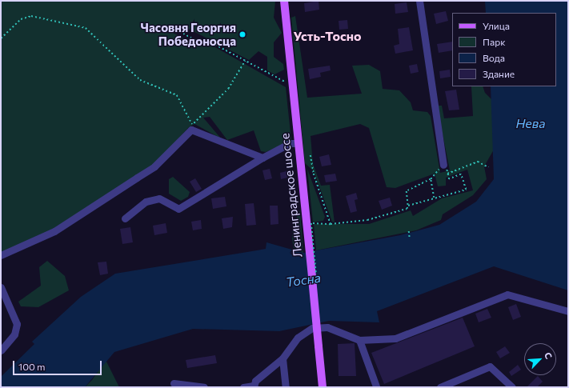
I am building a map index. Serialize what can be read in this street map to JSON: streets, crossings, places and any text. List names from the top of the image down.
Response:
{
  "streets": {
    "main road": ["Ленинградское шоссе"]
  },
  "districts": ["Усть-Тосно"],
  "water": ["Нева", "Тосна"],
  "places": ["Часовня Георгия Победоносца"],
  "legend": [
    "Улица",
    "Парк",
    "Вода",
    "Здание"
  ],
  "scale_bar": "100 m",
  "north": "top right"
}
